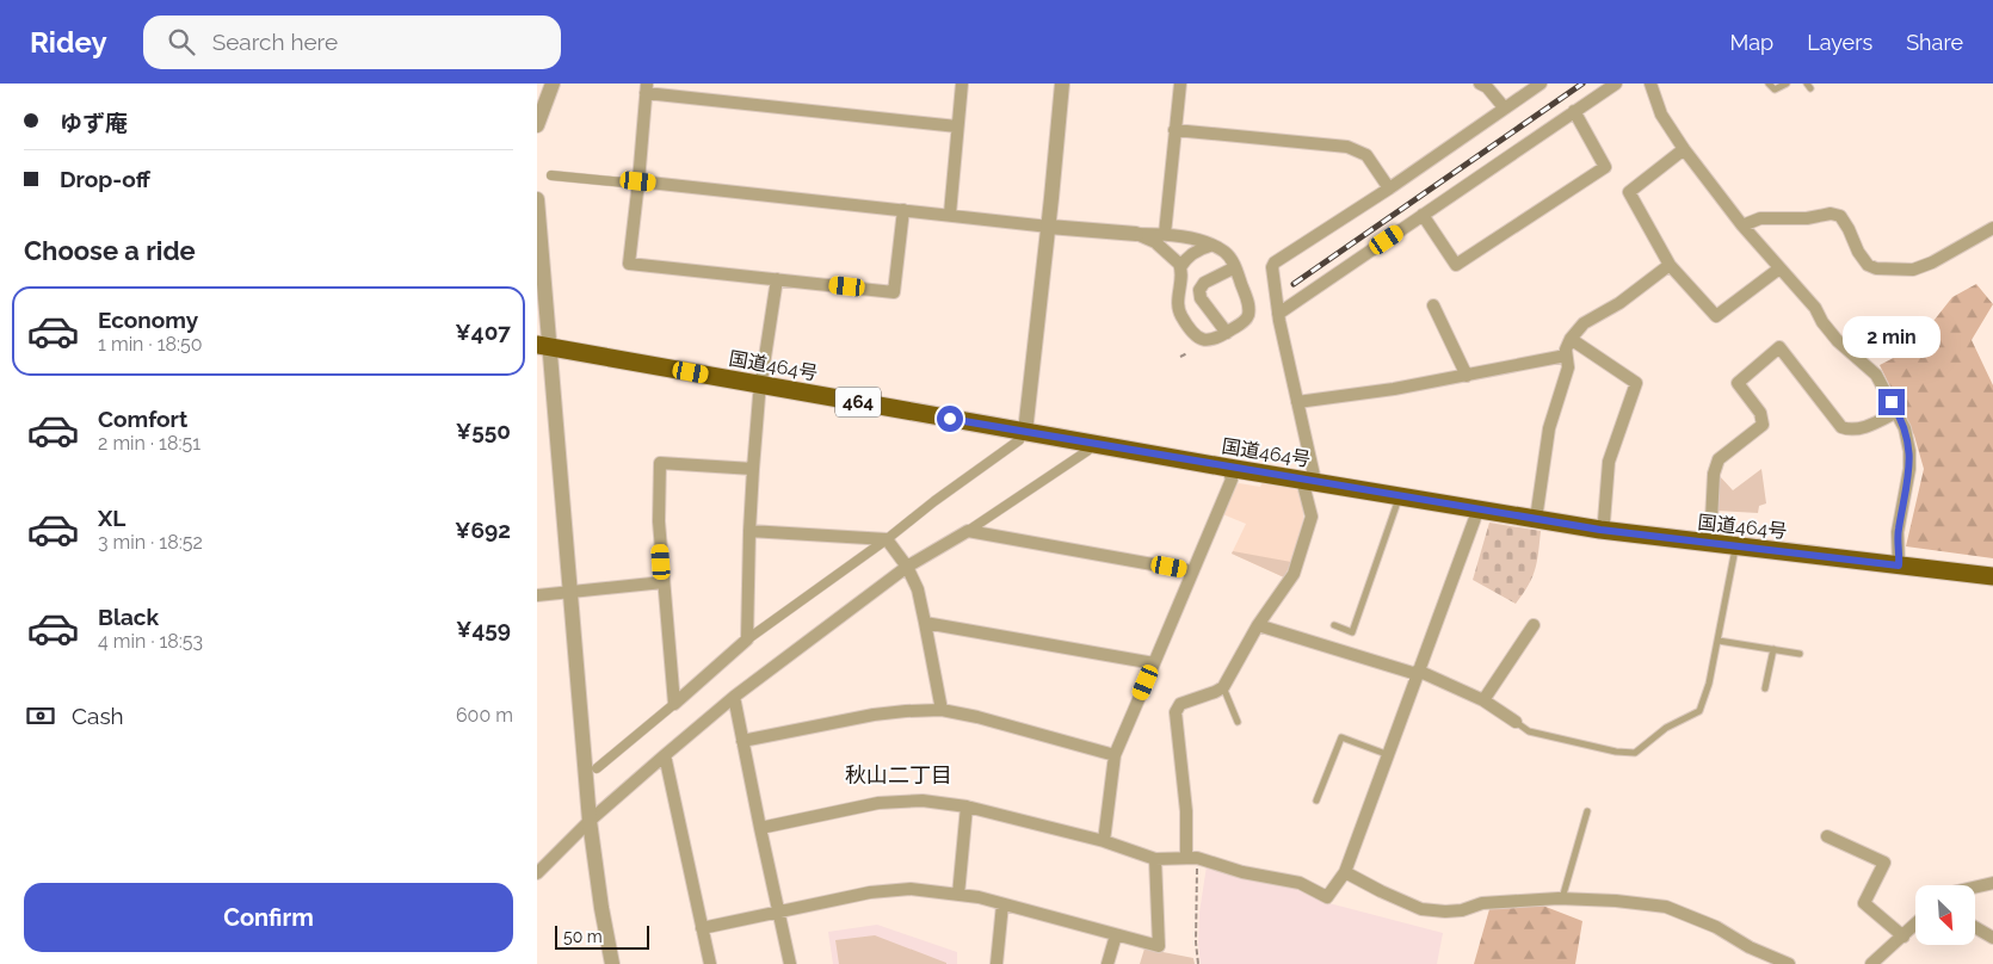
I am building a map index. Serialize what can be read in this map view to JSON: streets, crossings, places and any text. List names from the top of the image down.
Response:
{
  "streets": {
    "highway": ["国道464号", "464"]
  },
  "districts": ["秋山二丁目"],
  "scale_bar": "50 m",
  "north": "bottom right",
  "page": {
    "header": "Ridey",
    "search": "Search here",
    "nav": ["Map", "Layers", "Share"],
    "banner": ["ゆず庵", "Drop-off"],
    "heading": "Choose a ride",
    "list": [
      {
        "name": "Economy",
        "note": "1 min · 18:50",
        "value": "¥407"
      },
      {
        "name": "Comfort",
        "note": "2 min · 18:51",
        "value": "¥550"
      },
      {
        "name": "XL",
        "note": "3 min · 18:52",
        "value": "¥692"
      },
      {
        "name": "Black",
        "note": "4 min · 18:53",
        "value": "¥459"
      }
    ],
    "bubble": "2 min",
    "pay": ["Cash", "600 m"],
    "buttons": "Confirm",
    "scale": "50 m"
  }
}
